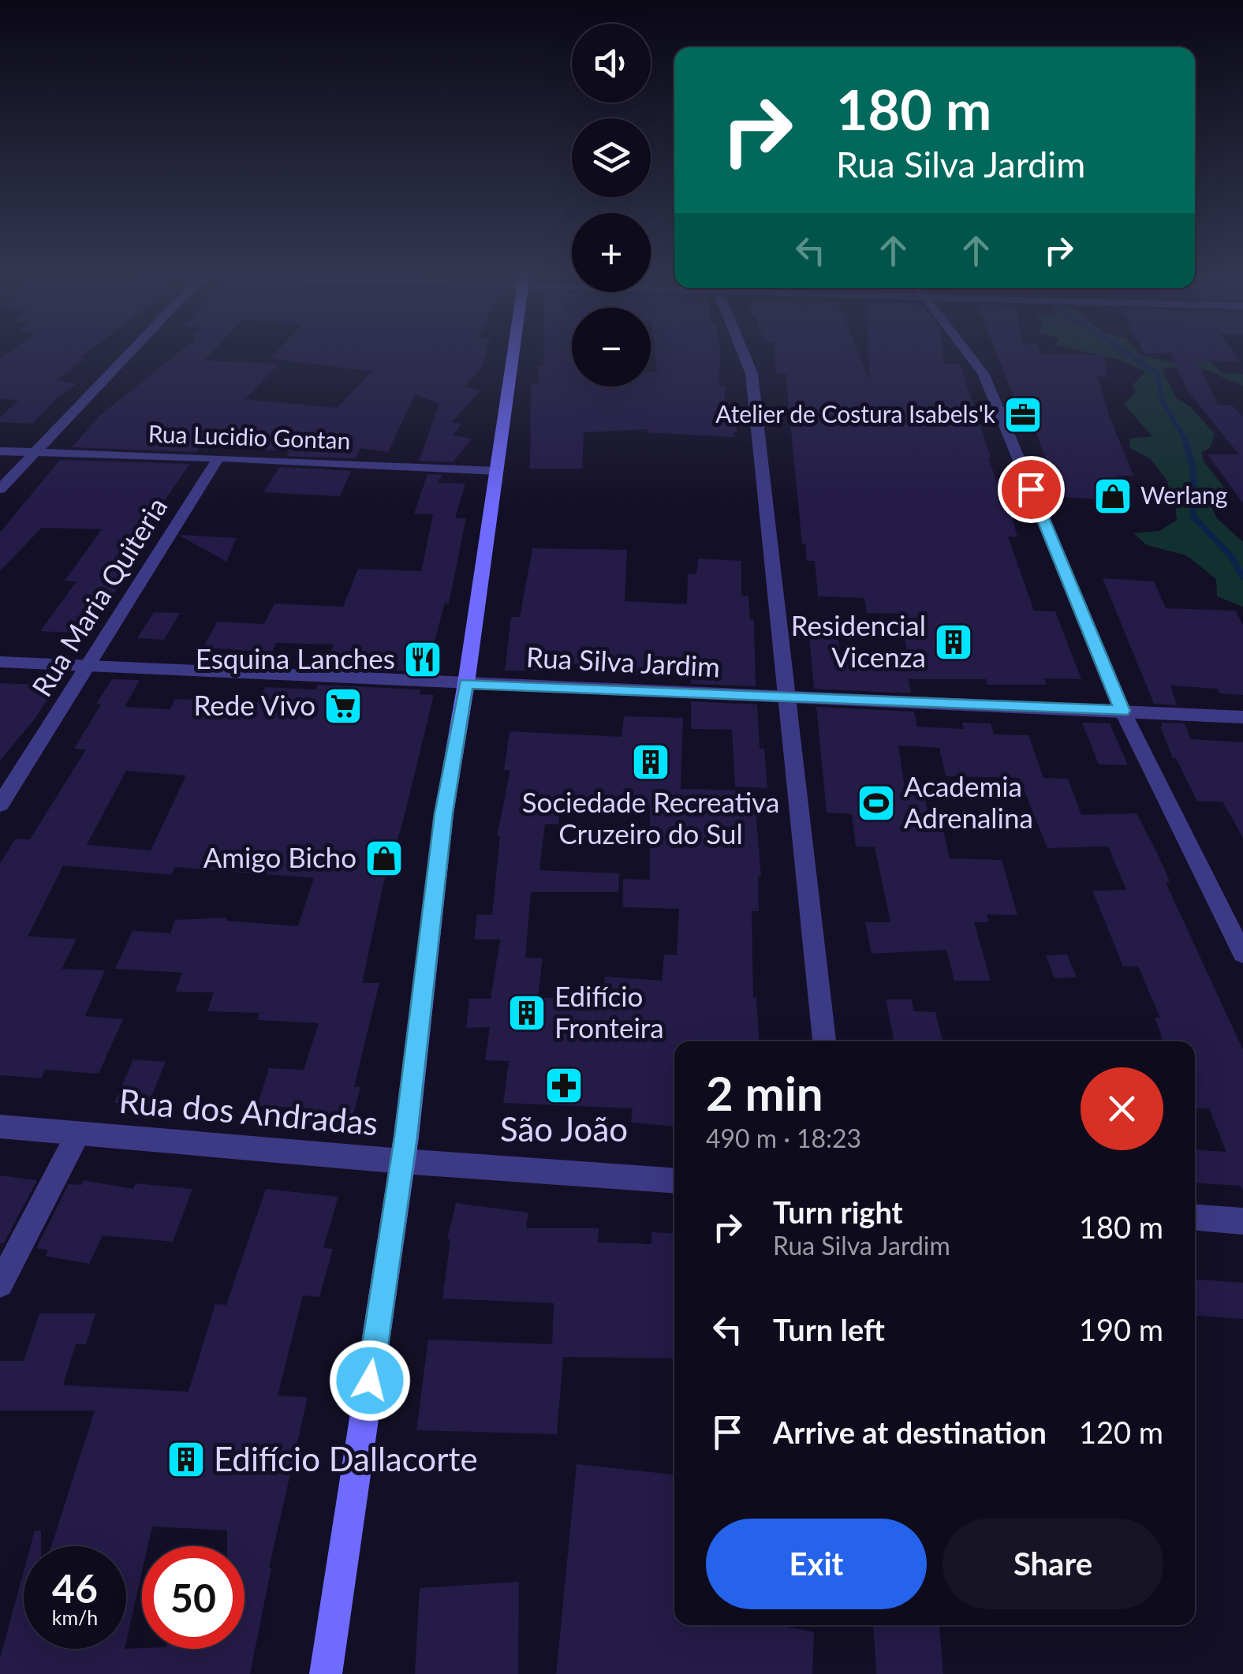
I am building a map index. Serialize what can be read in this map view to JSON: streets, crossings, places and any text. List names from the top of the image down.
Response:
{
  "streets": {
    "street": [
      "Rua Lucidio Gontan",
      "Rua Maria Quiteria",
      "Rua Silva Jardim",
      "Rua dos Andradas"
    ]
  },
  "crossings": [
    ["Rua Lucidio Gontan", "Rua Maria Quiteria"],
    ["Rua Maria Quiteria", "Rua Silva Jardim"]
  ],
  "places": {
    "office": ["Atelier de Costura Isabels'k"],
    "shop": ["Werlang", "Amigo Bicho"],
    "building": [
      "Residencial Vicenza",
      "Sociedade Recreativa Cruzeiro do Sul",
      "Edifício Fronteira",
      "Edifício Dallacorte"
    ],
    "restaurant": ["Esquina Lanches"],
    "supermarket": ["Rede Vivo"],
    "sports": ["Academia Adrenalina"],
    "pharmacy": ["São João"]
  },
  "page": {
    "map_buttons": ["+", "−"],
    "turn": ["180 m", "Rua Silva Jardim"],
    "heading": ["2 min", "490 m · 18:23"],
    "list": [
      {
        "name": "Turn right",
        "note": "Rua Silva Jardim",
        "value": "180 m"
      },
      {
        "name": "Turn left",
        "value": "190 m"
      },
      {
        "name": "Arrive at destination",
        "value": "120 m"
      }
    ],
    "buttons": ["Exit", "Share"],
    "speed": "46 km/h",
    "limit": "50"
  }
}
